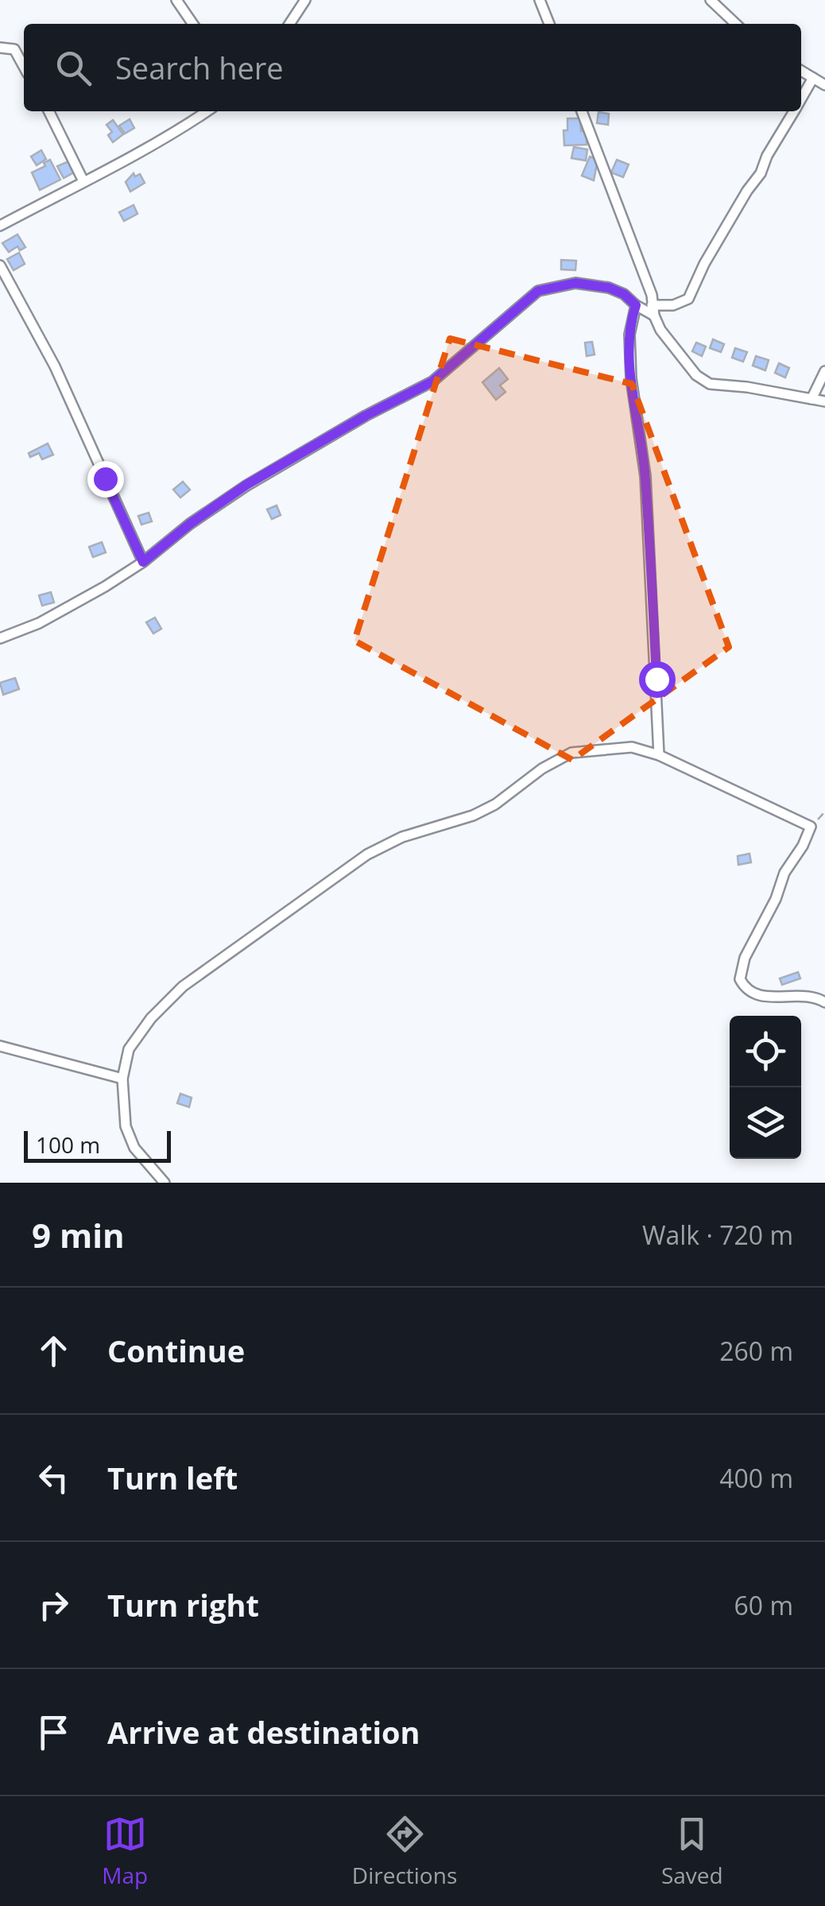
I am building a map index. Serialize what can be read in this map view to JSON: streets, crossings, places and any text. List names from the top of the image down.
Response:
{
  "scale_bar": "100 m",
  "page": {
    "search": "Search here",
    "scale": "100 m",
    "heading": ["9 min", "Walk · 720 m"],
    "list": [
      ["Continue", "260 m"],
      ["Turn left", "400 m"],
      ["Turn right", "60 m"],
      "Arrive at destination"
    ],
    "nav": ["Map", "Directions", "Saved"]
  }
}
